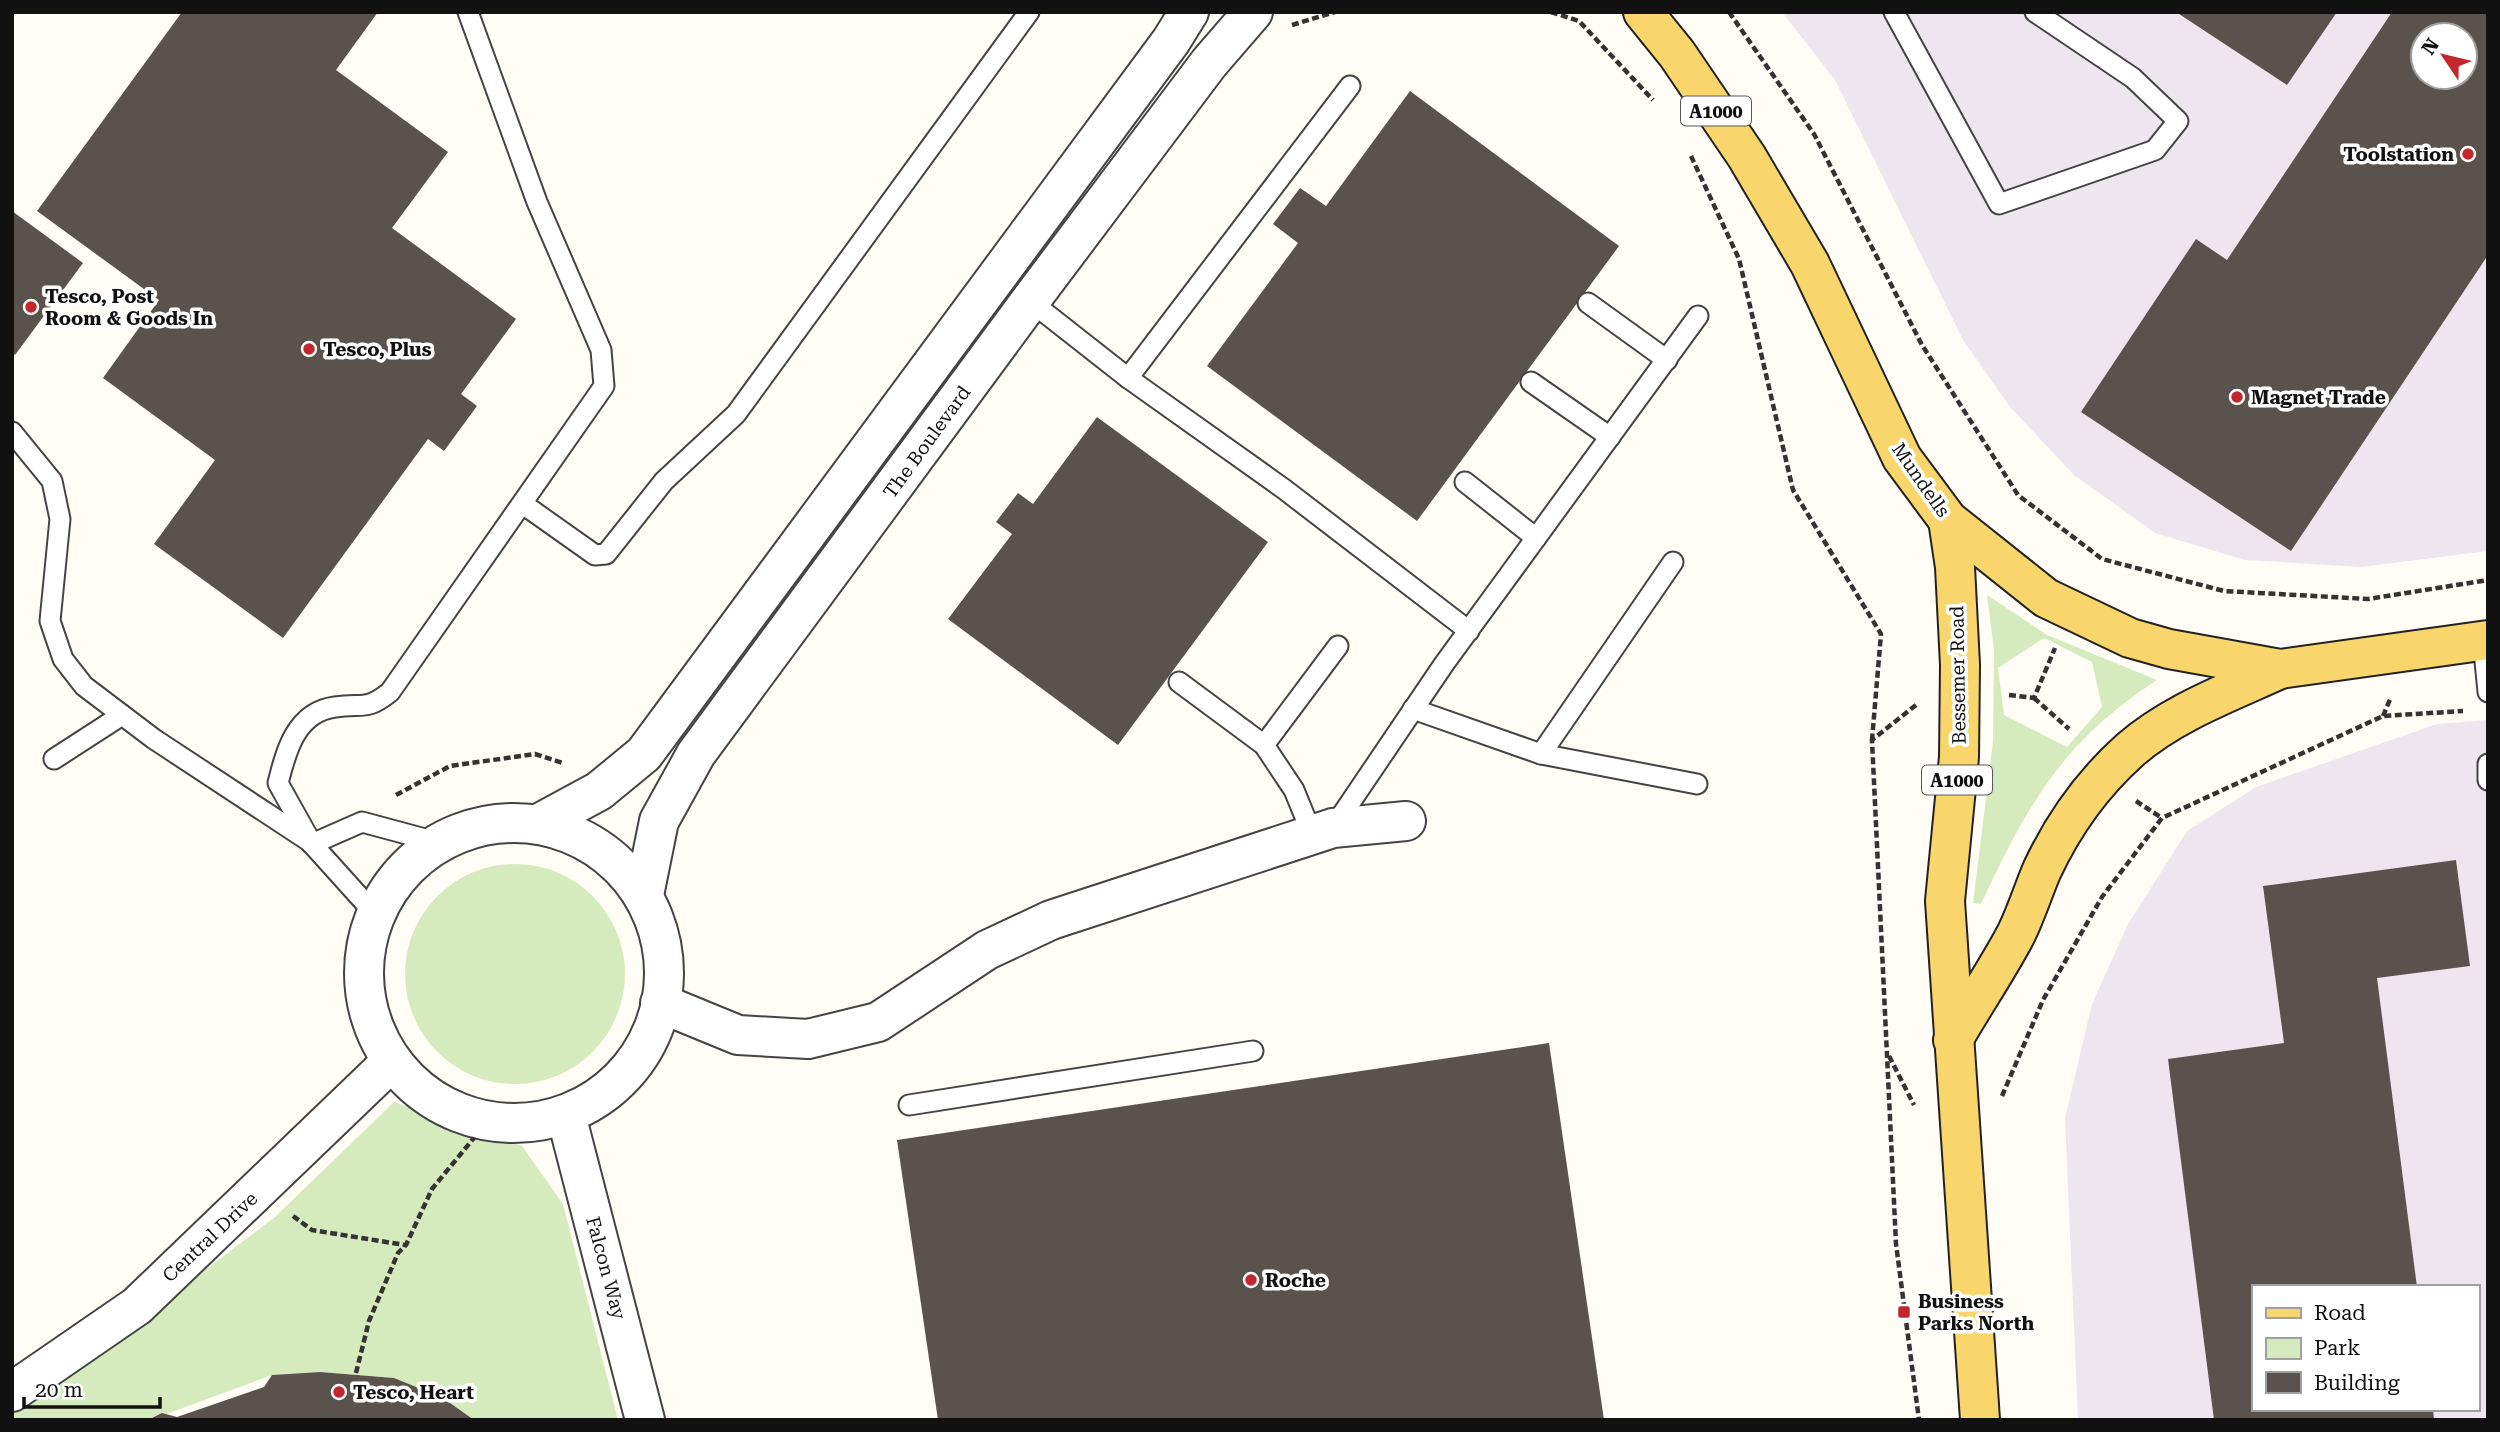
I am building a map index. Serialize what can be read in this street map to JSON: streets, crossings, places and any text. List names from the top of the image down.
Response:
{
  "streets": {
    "main road": ["A1000", "Mundells", "Bessemer Road"],
    "street": ["The Boulevard", "Central Drive", "Falcon Way"]
  },
  "crossings": [
    ["A1000", "Mundells"],
    ["A1000", "Bessemer Road"],
    ["Mundells", "Bessemer Road"]
  ],
  "places": {
    "other": [
      "Toolstation",
      "Tesco, Post Room & Goods In",
      "Tesco, Plus",
      "Magnet Trade",
      "Roche",
      "Tesco, Heart"
    ],
    "transit": ["Business Parks North"]
  },
  "legend": ["Road", "Park", "Building"],
  "scale_bar": "20 m",
  "north": "top left"
}
